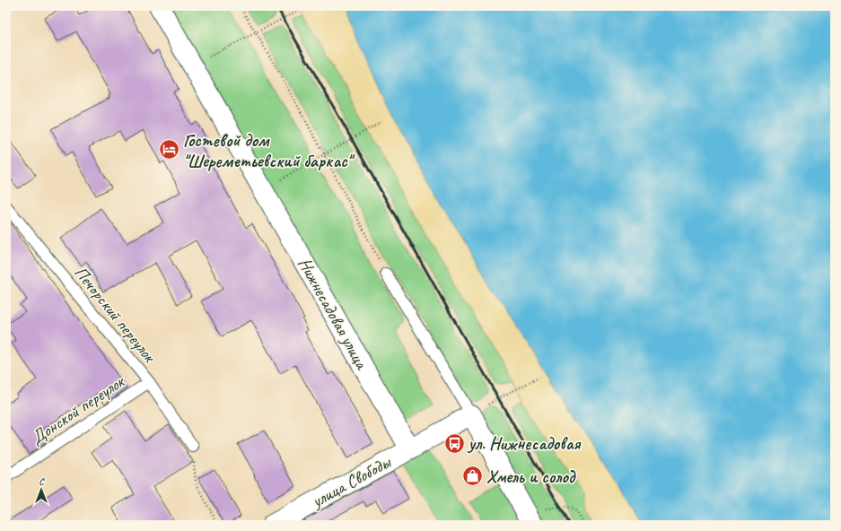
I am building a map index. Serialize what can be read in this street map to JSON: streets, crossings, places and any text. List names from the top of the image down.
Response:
{
  "streets": {
    "street": ["Нижнесадовая улица", "улица Свободы"],
    "lane": ["Печорский переулок", "Донской переулок"]
  },
  "crossings": [
    ["Нижнесадовая улица", "улица Свободы"],
    ["Печорский переулок", "Донской переулок"]
  ],
  "places": {
    "hotel": ["Гостевой дом \"Шереметьевский баркас\""],
    "bus stop": ["ул. Нижнесадовая"],
    "shop": ["Хмель и солод"]
  },
  "north": "top"
}
